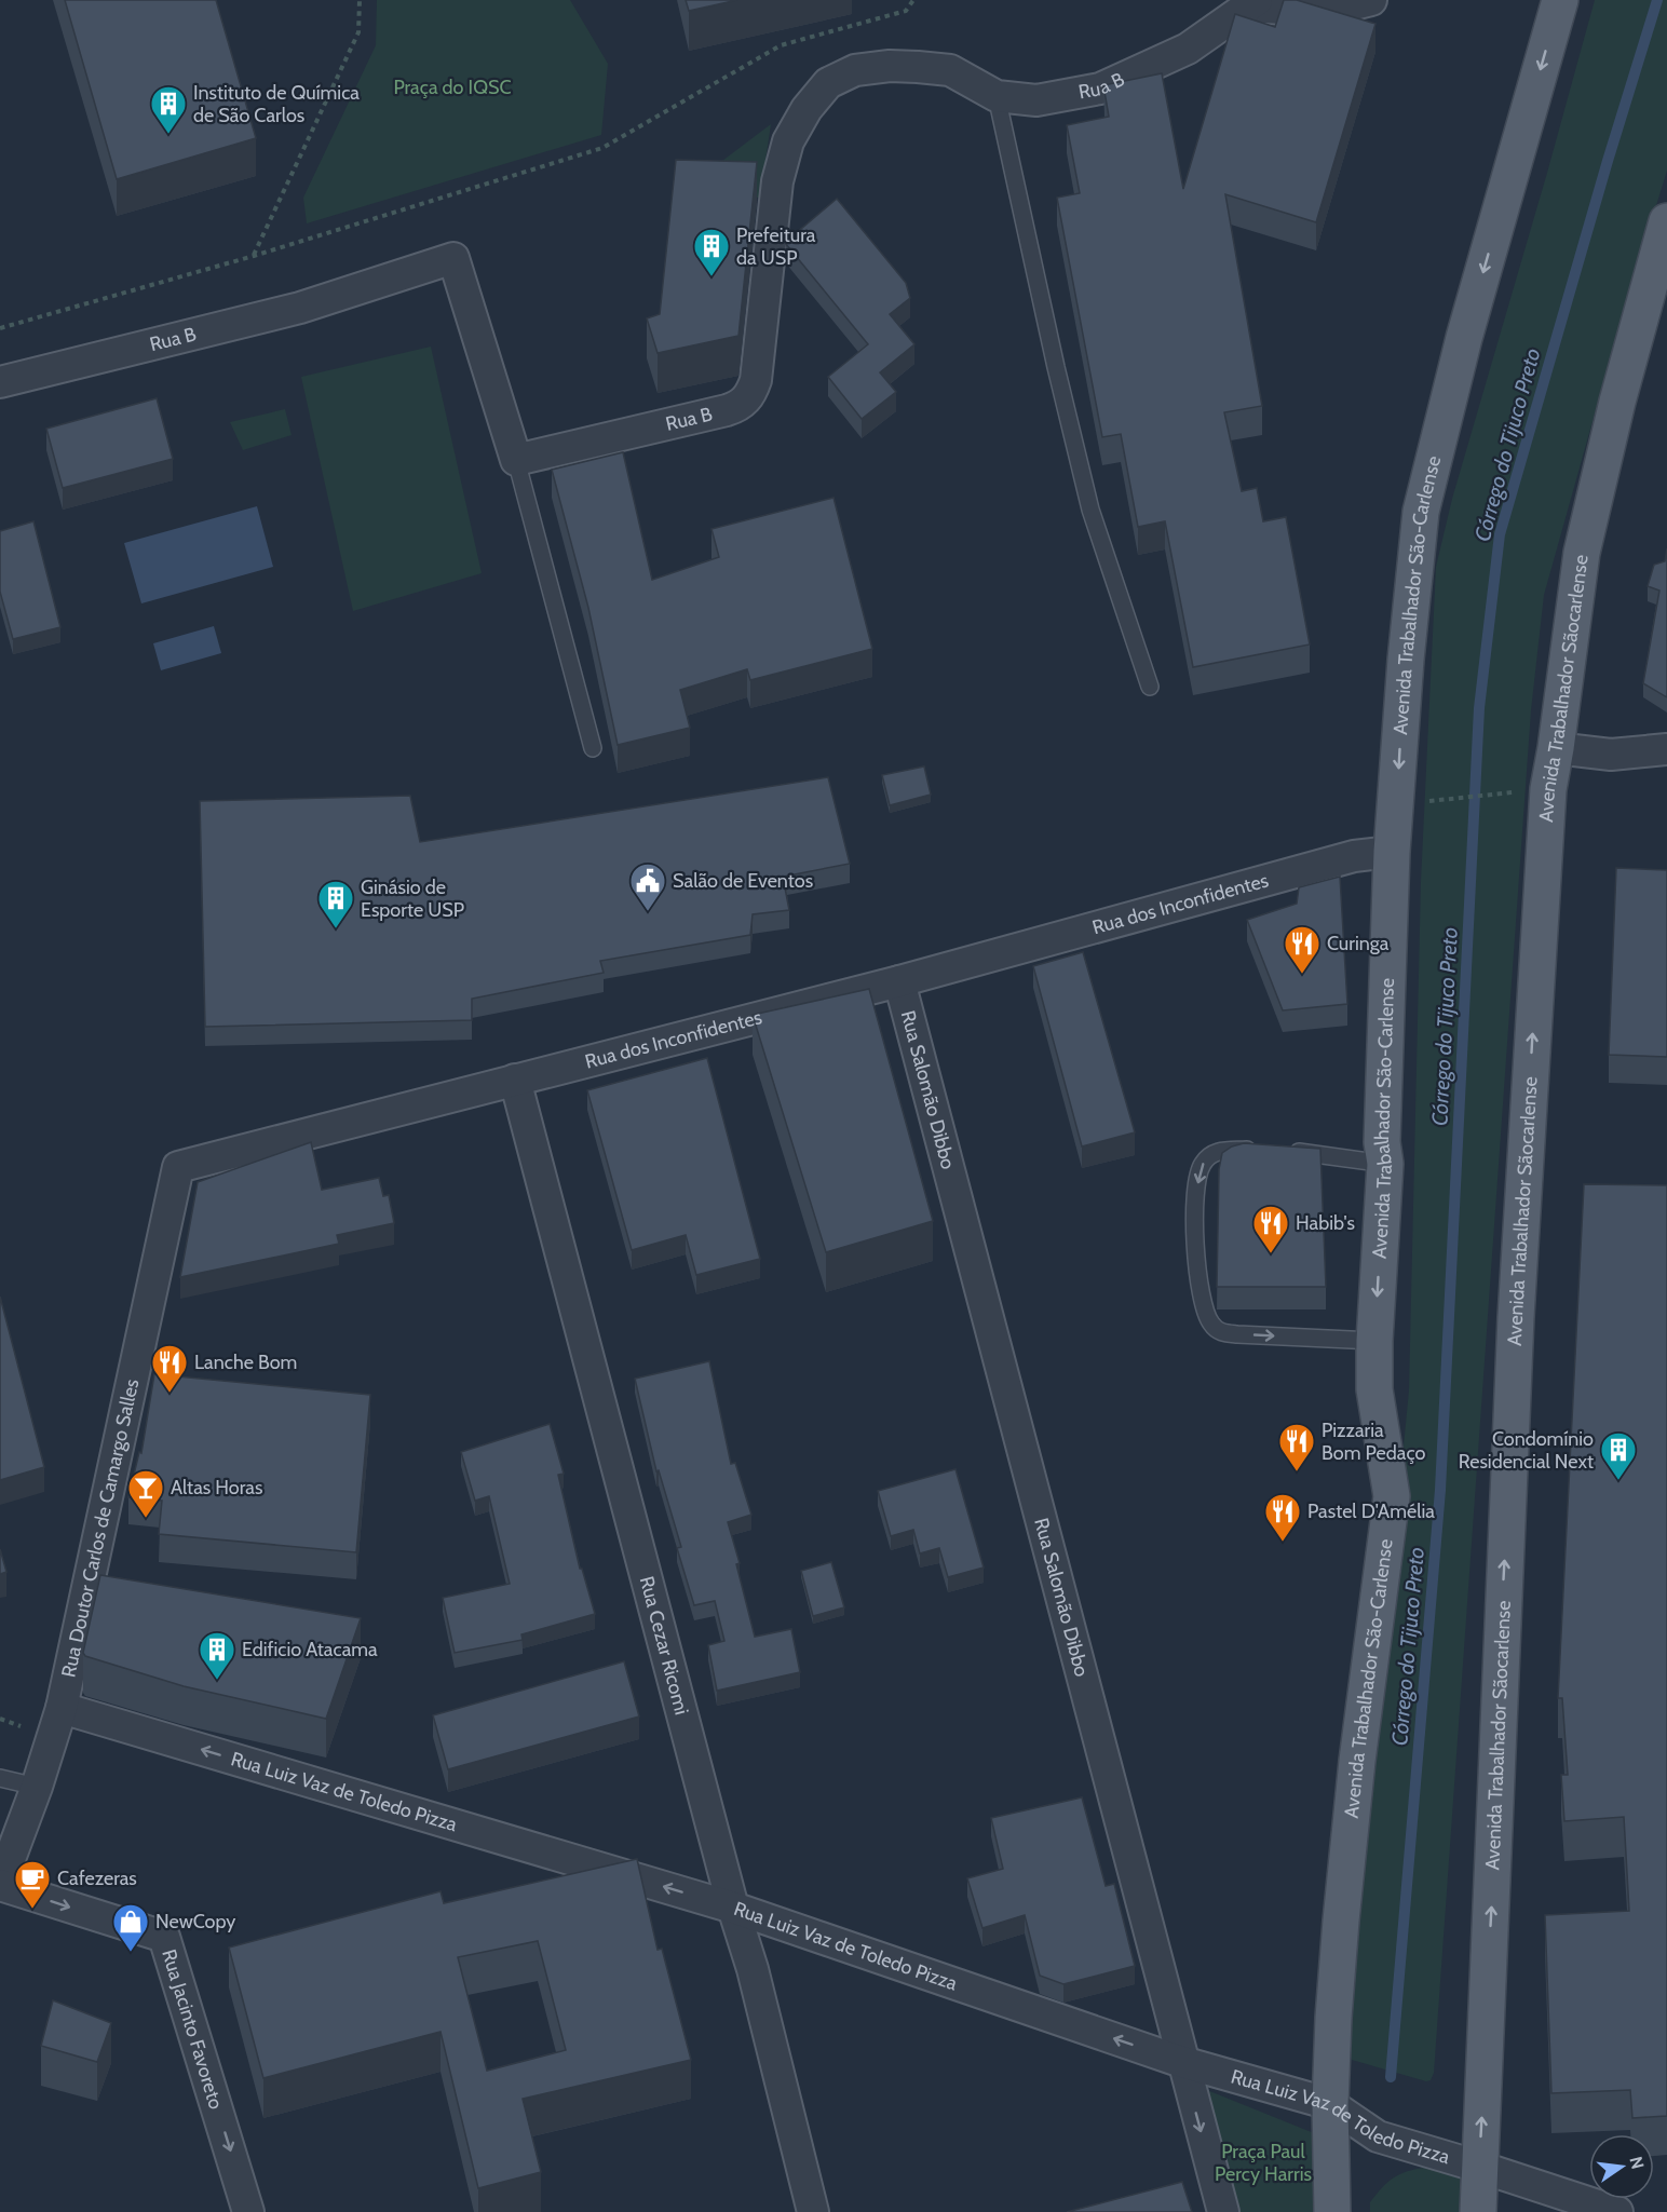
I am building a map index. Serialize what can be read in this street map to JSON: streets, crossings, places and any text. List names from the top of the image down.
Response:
{
  "streets": {
    "main road": ["Avenida Trabalhador São-Carlense", "Avenida Trabalhador Sãocarlense"],
    "street": [
      "Rua B",
      "Rua dos Inconfidentes",
      "Rua Salomão Dibbo",
      "Rua Doutor Carlos de Camargo Salles",
      "Rua Cezar Ricomi",
      "Rua Luiz Vaz de Toledo Pizza",
      "Rua Jacinto Favoreto"
    ]
  },
  "crossings": [
    ["Avenida Trabalhador São-Carlense", "Rua dos Inconfidentes"],
    ["Avenida Trabalhador São-Carlense", "Rua Luiz Vaz de Toledo Pizza"],
    ["Avenida Trabalhador Sãocarlense", "Rua Luiz Vaz de Toledo Pizza"],
    ["Rua dos Inconfidentes", "Rua Salomão Dibbo"],
    ["Rua dos Inconfidentes", "Rua Doutor Carlos de Camargo Salles"],
    ["Rua dos Inconfidentes", "Rua Cezar Ricomi"],
    ["Rua Salomão Dibbo", "Rua Luiz Vaz de Toledo Pizza"],
    ["Rua Doutor Carlos de Camargo Salles", "Rua Luiz Vaz de Toledo Pizza"],
    ["Rua Doutor Carlos de Camargo Salles", "Rua Jacinto Favoreto"],
    ["Rua Cezar Ricomi", "Rua Luiz Vaz de Toledo Pizza"]
  ],
  "one_way": [
    "Avenida Trabalhador São-Carlense",
    "Avenida Trabalhador Sãocarlense",
    "Rua Luiz Vaz de Toledo Pizza",
    "Rua Jacinto Favoreto"
  ],
  "water": ["Córrego do Tijuco Preto"],
  "parks": ["Praça do IQSC", "Praça Paul Percy Harris"],
  "places": {
    "building": [
      "Instituto de Química de São Carlos",
      "Prefeitura da USP",
      "Ginásio de Esporte USP",
      "Condomínio Residencial Next",
      "Edificio Atacama"
    ],
    "public building": ["Salão de Eventos"],
    "restaurant": [
      "Curinga",
      "Habib's",
      "Lanche Bom",
      "Pizzaria Bom Pedaço",
      "Pastel D'Amélia"
    ],
    "bar": ["Altas Horas"],
    "cafe": ["Cafezeras"],
    "shop": ["NewCopy"]
  },
  "north": "right"
}
